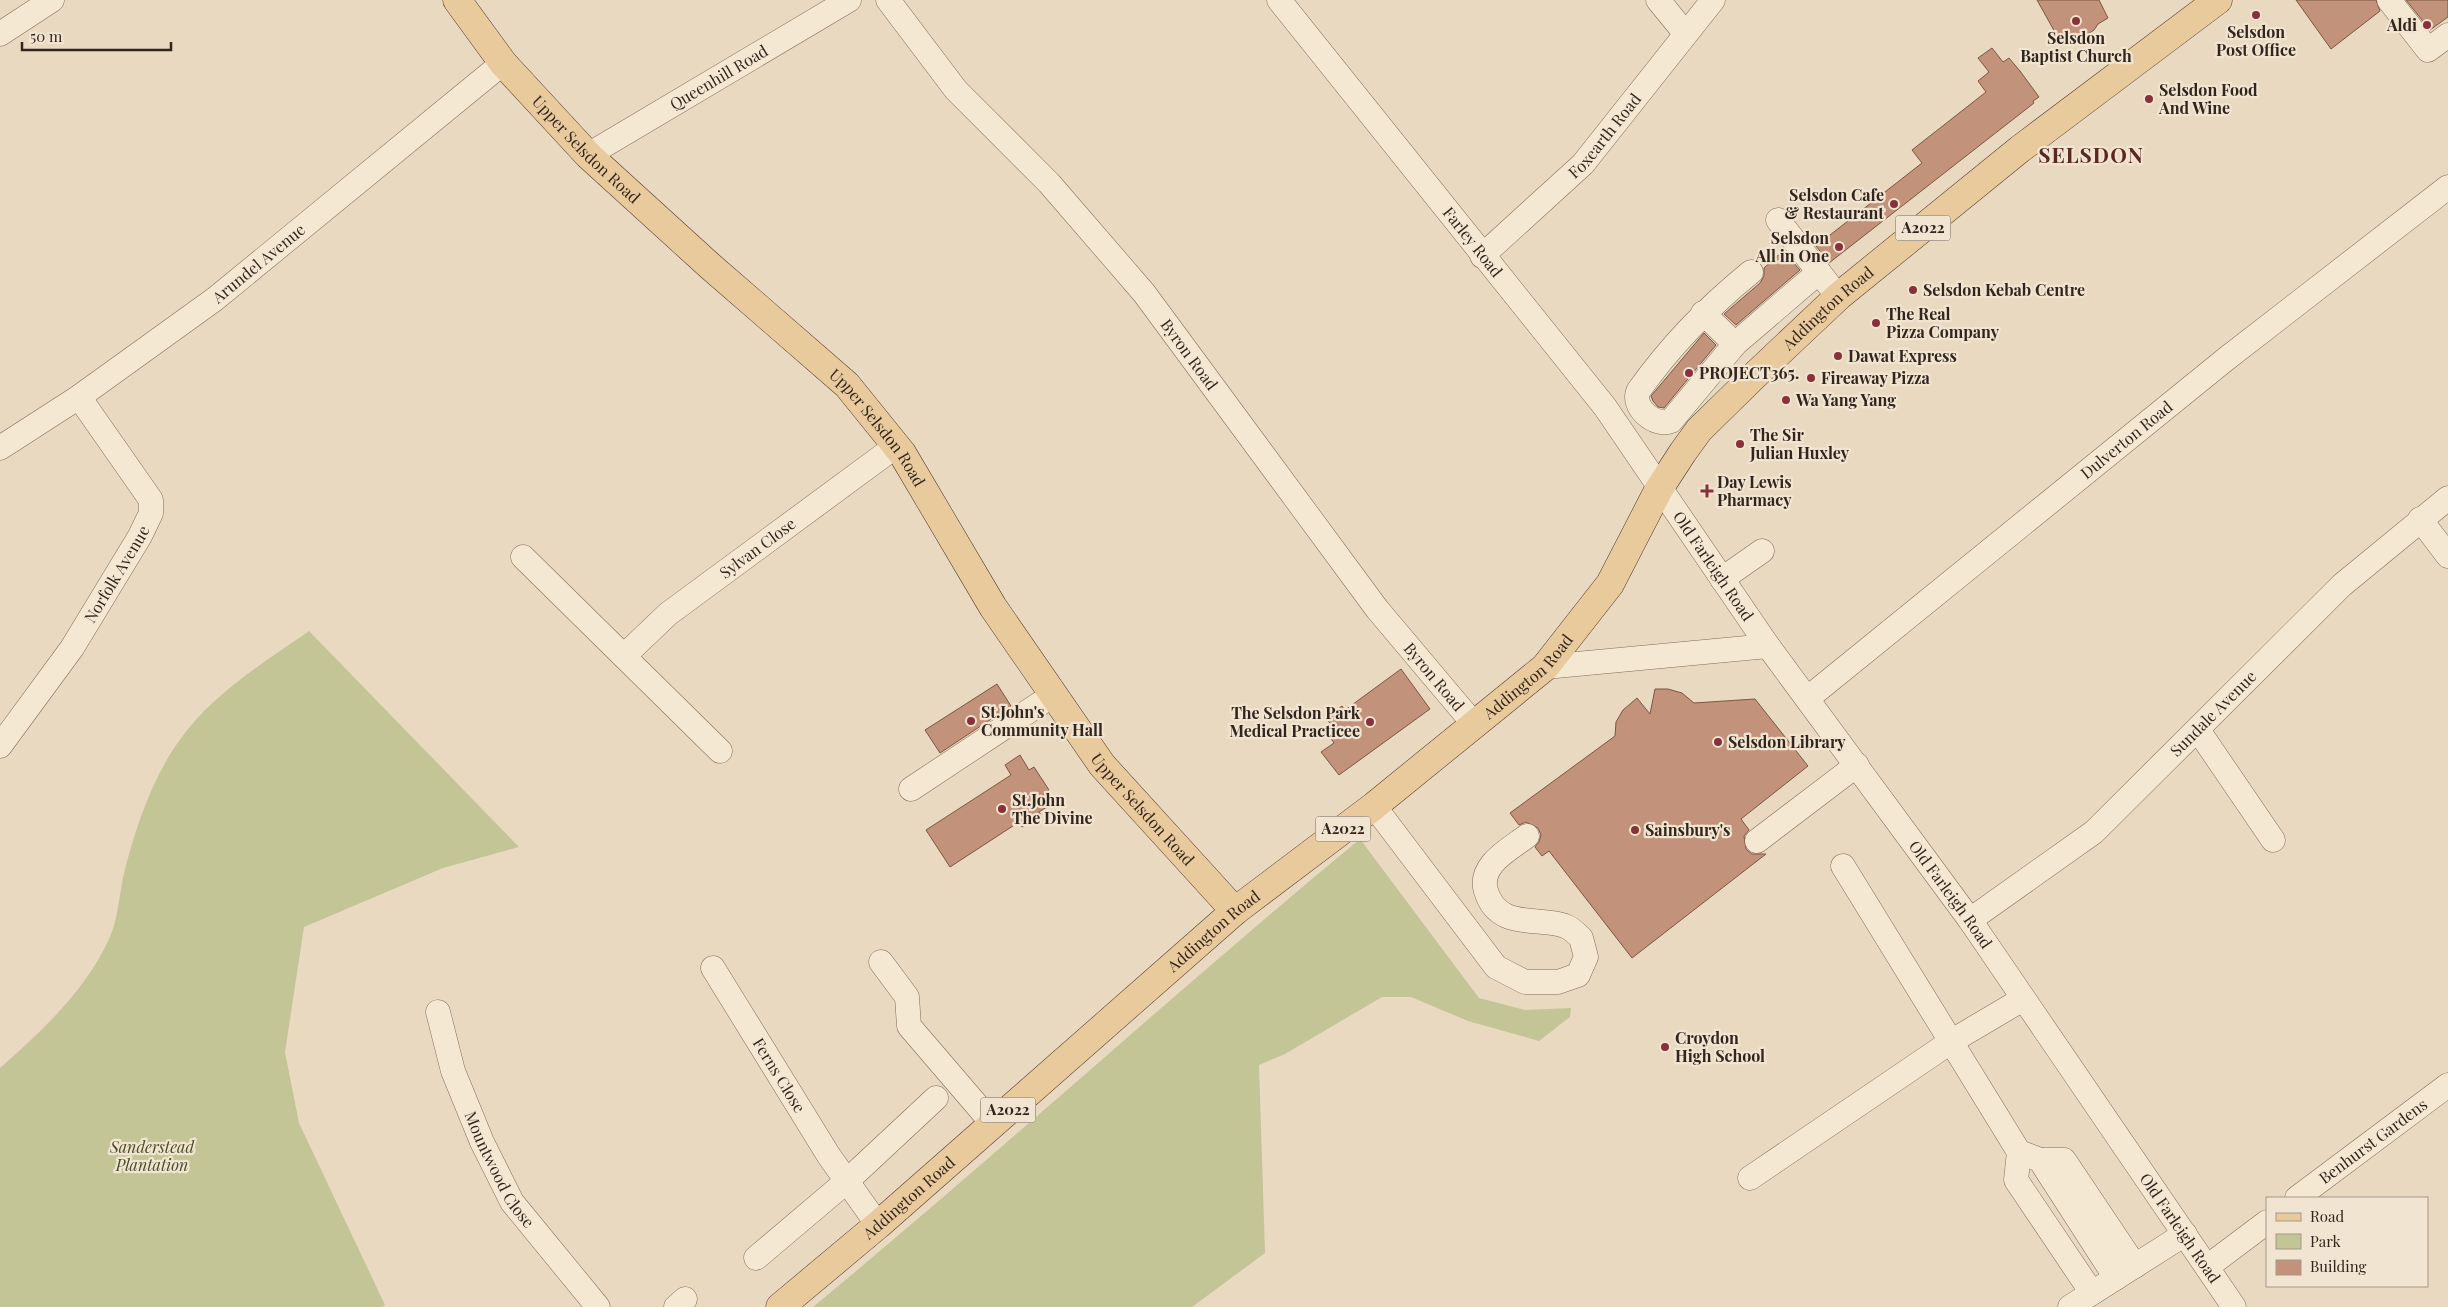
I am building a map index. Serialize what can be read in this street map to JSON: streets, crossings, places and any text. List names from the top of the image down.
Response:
{
  "streets": {
    "main road": ["Upper Selsdon Road", "A2022", "Addington Road"],
    "street": [
      "Queenhill Road",
      "Foxearth Road",
      "Farley Road",
      "Arundel Avenue",
      "Byron Road",
      "Dulverton Road",
      "Sylvan Close",
      "Old Farleigh Road",
      "Norfolk Avenue",
      "Sundale Avenue",
      "Ferns Close",
      "Benhurst Gardens",
      "Mountwood Close"
    ]
  },
  "crossings": [
    ["Queenhill Road", "Upper Selsdon Road"],
    ["Foxearth Road", "Farley Road"],
    ["Upper Selsdon Road", "Arundel Avenue"],
    ["Upper Selsdon Road", "Addington Road"],
    ["Upper Selsdon Road", "Sylvan Close"],
    ["Farley Road", "Addington Road"],
    ["Farley Road", "Old Farleigh Road"],
    ["Arundel Avenue", "Norfolk Avenue"],
    ["Addington Road", "Byron Road"],
    ["Addington Road", "Old Farleigh Road"],
    ["Addington Road", "Ferns Close"],
    ["Dulverton Road", "Old Farleigh Road"],
    ["Old Farleigh Road", "Sundale Avenue"]
  ],
  "districts": ["SELSDON"],
  "parks": ["Sanderstead Plantation"],
  "places": {
    "other": [
      "Selsdon Post Office",
      "Selsdon Baptist Church",
      "Aldi",
      "Selsdon Food And Wine",
      "Selsdon Cafe & Restaurant",
      "Selsdon All in One",
      "Selsdon Kebab Centre",
      "The Real Pizza Company",
      "Dawat Express",
      "PROJECT365.",
      "Fireaway Pizza",
      "Wa Yang Yang",
      "The Sir Julian Huxley",
      "St.John's Community Hall",
      "The Selsdon Park Medical Practicee",
      "Selsdon Library",
      "St.John The Divine",
      "Sainsbury's",
      "Croydon High School"
    ],
    "health": ["Day Lewis Pharmacy"]
  },
  "legend": ["Road", "Park", "Building"],
  "scale_bar": "50 m"
}
